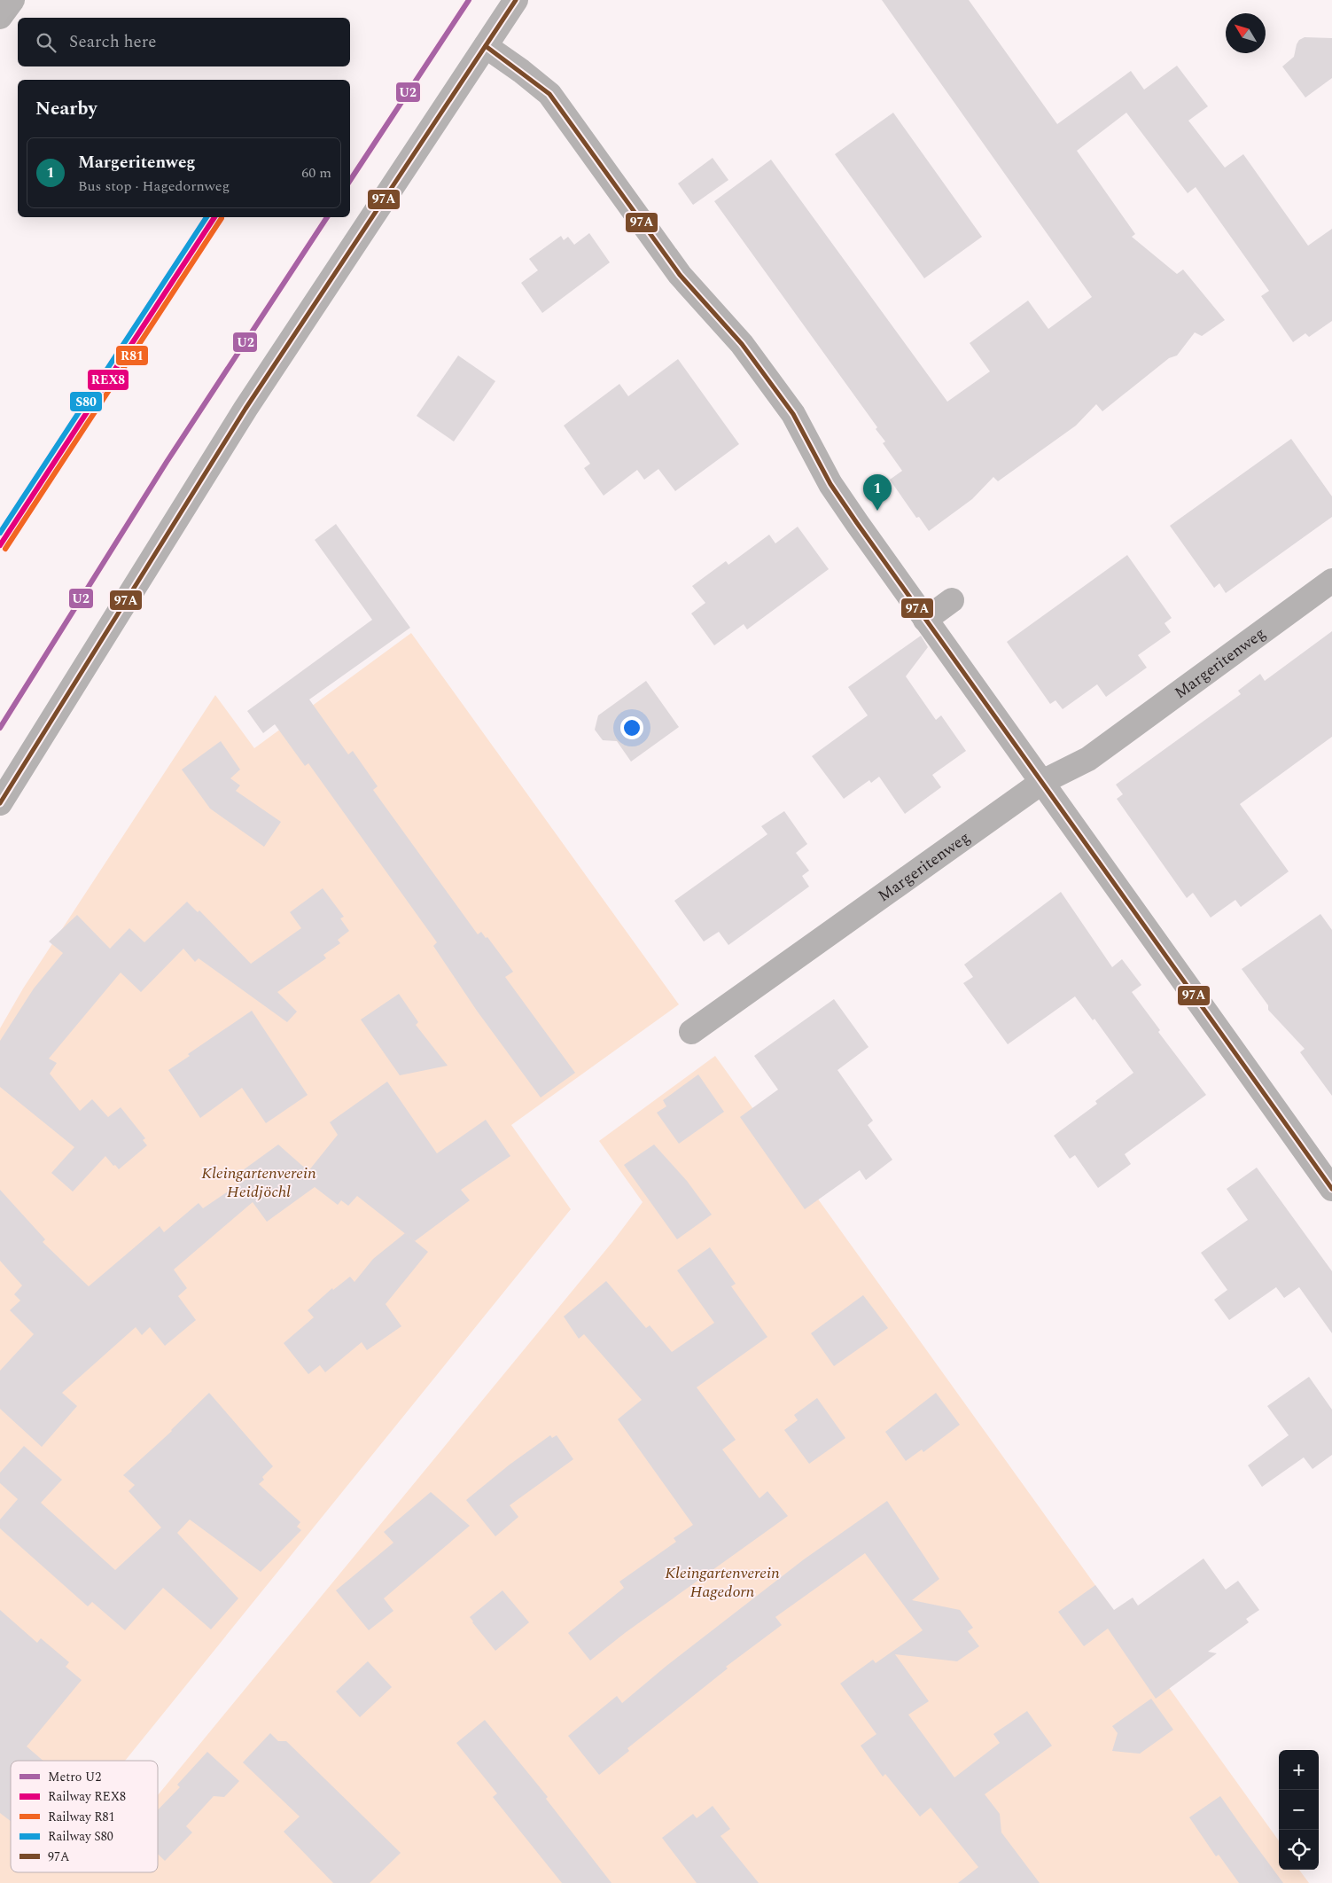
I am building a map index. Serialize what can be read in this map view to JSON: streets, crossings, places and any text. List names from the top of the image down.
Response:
{
  "streets": {
    "street": ["Margeritenweg"]
  },
  "parks": ["Kleingartenverein Heidjöchl", "Kleingartenverein Hagedorn"],
  "lines": [
    "metro line U2",
    "transit line 97A",
    "rail line REX8",
    "rail line S80",
    "rail line R81"
  ],
  "legend": [
    "Metro U2",
    "Railway REX8",
    "Railway R81",
    "Railway S80",
    "97A"
  ],
  "north": "top left",
  "page": {
    "search": "Search here",
    "heading": "Nearby",
    "list": [
      {
        "mark": "1",
        "name": "Margeritenweg",
        "note": "Bus stop · Hagedornweg",
        "value": "60 m"
      }
    ],
    "pins": "1",
    "map_buttons": ["+", "−"]
  }
}
